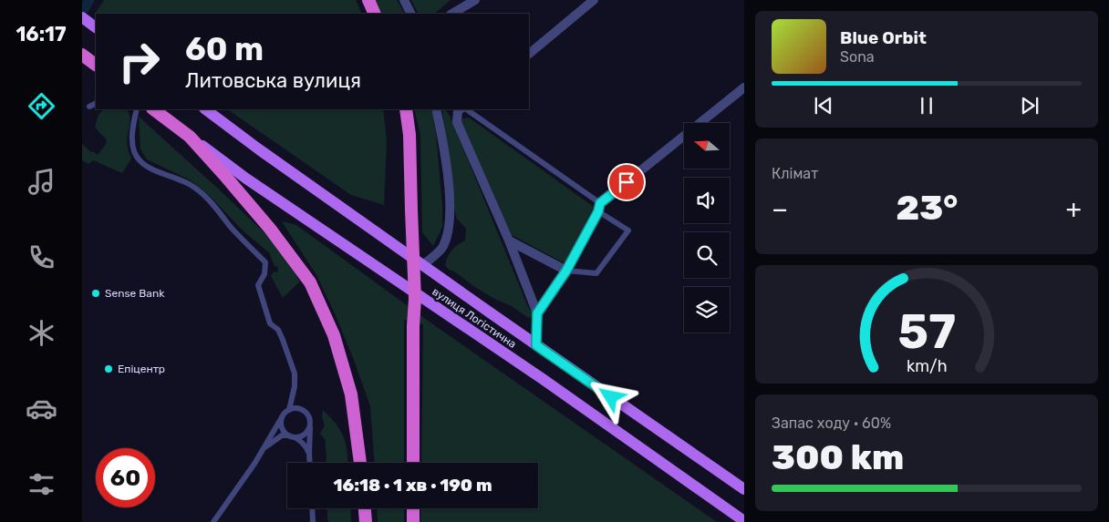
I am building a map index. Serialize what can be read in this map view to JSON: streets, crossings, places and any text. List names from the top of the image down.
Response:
{
  "streets": {
    "main road": ["вулиця Логістична"]
  },
  "places": ["Sense Bank", "Епіцентр"],
  "north": "left",
  "page": {
    "tabs": "16:17",
    "turn": ["60 m", "Литовська вулиця"],
    "song": ["Blue Orbit", "Sona"],
    "tile": [
      "Клімат",
      ["Запас ходу · 60%", "300 km"]
    ],
    "heat": ["−", "23°", "+"],
    "limit": "60",
    "trip": "16:18 · 1 хв · 190 m",
    "gauge": ["57", "km/h"]
  }
}
